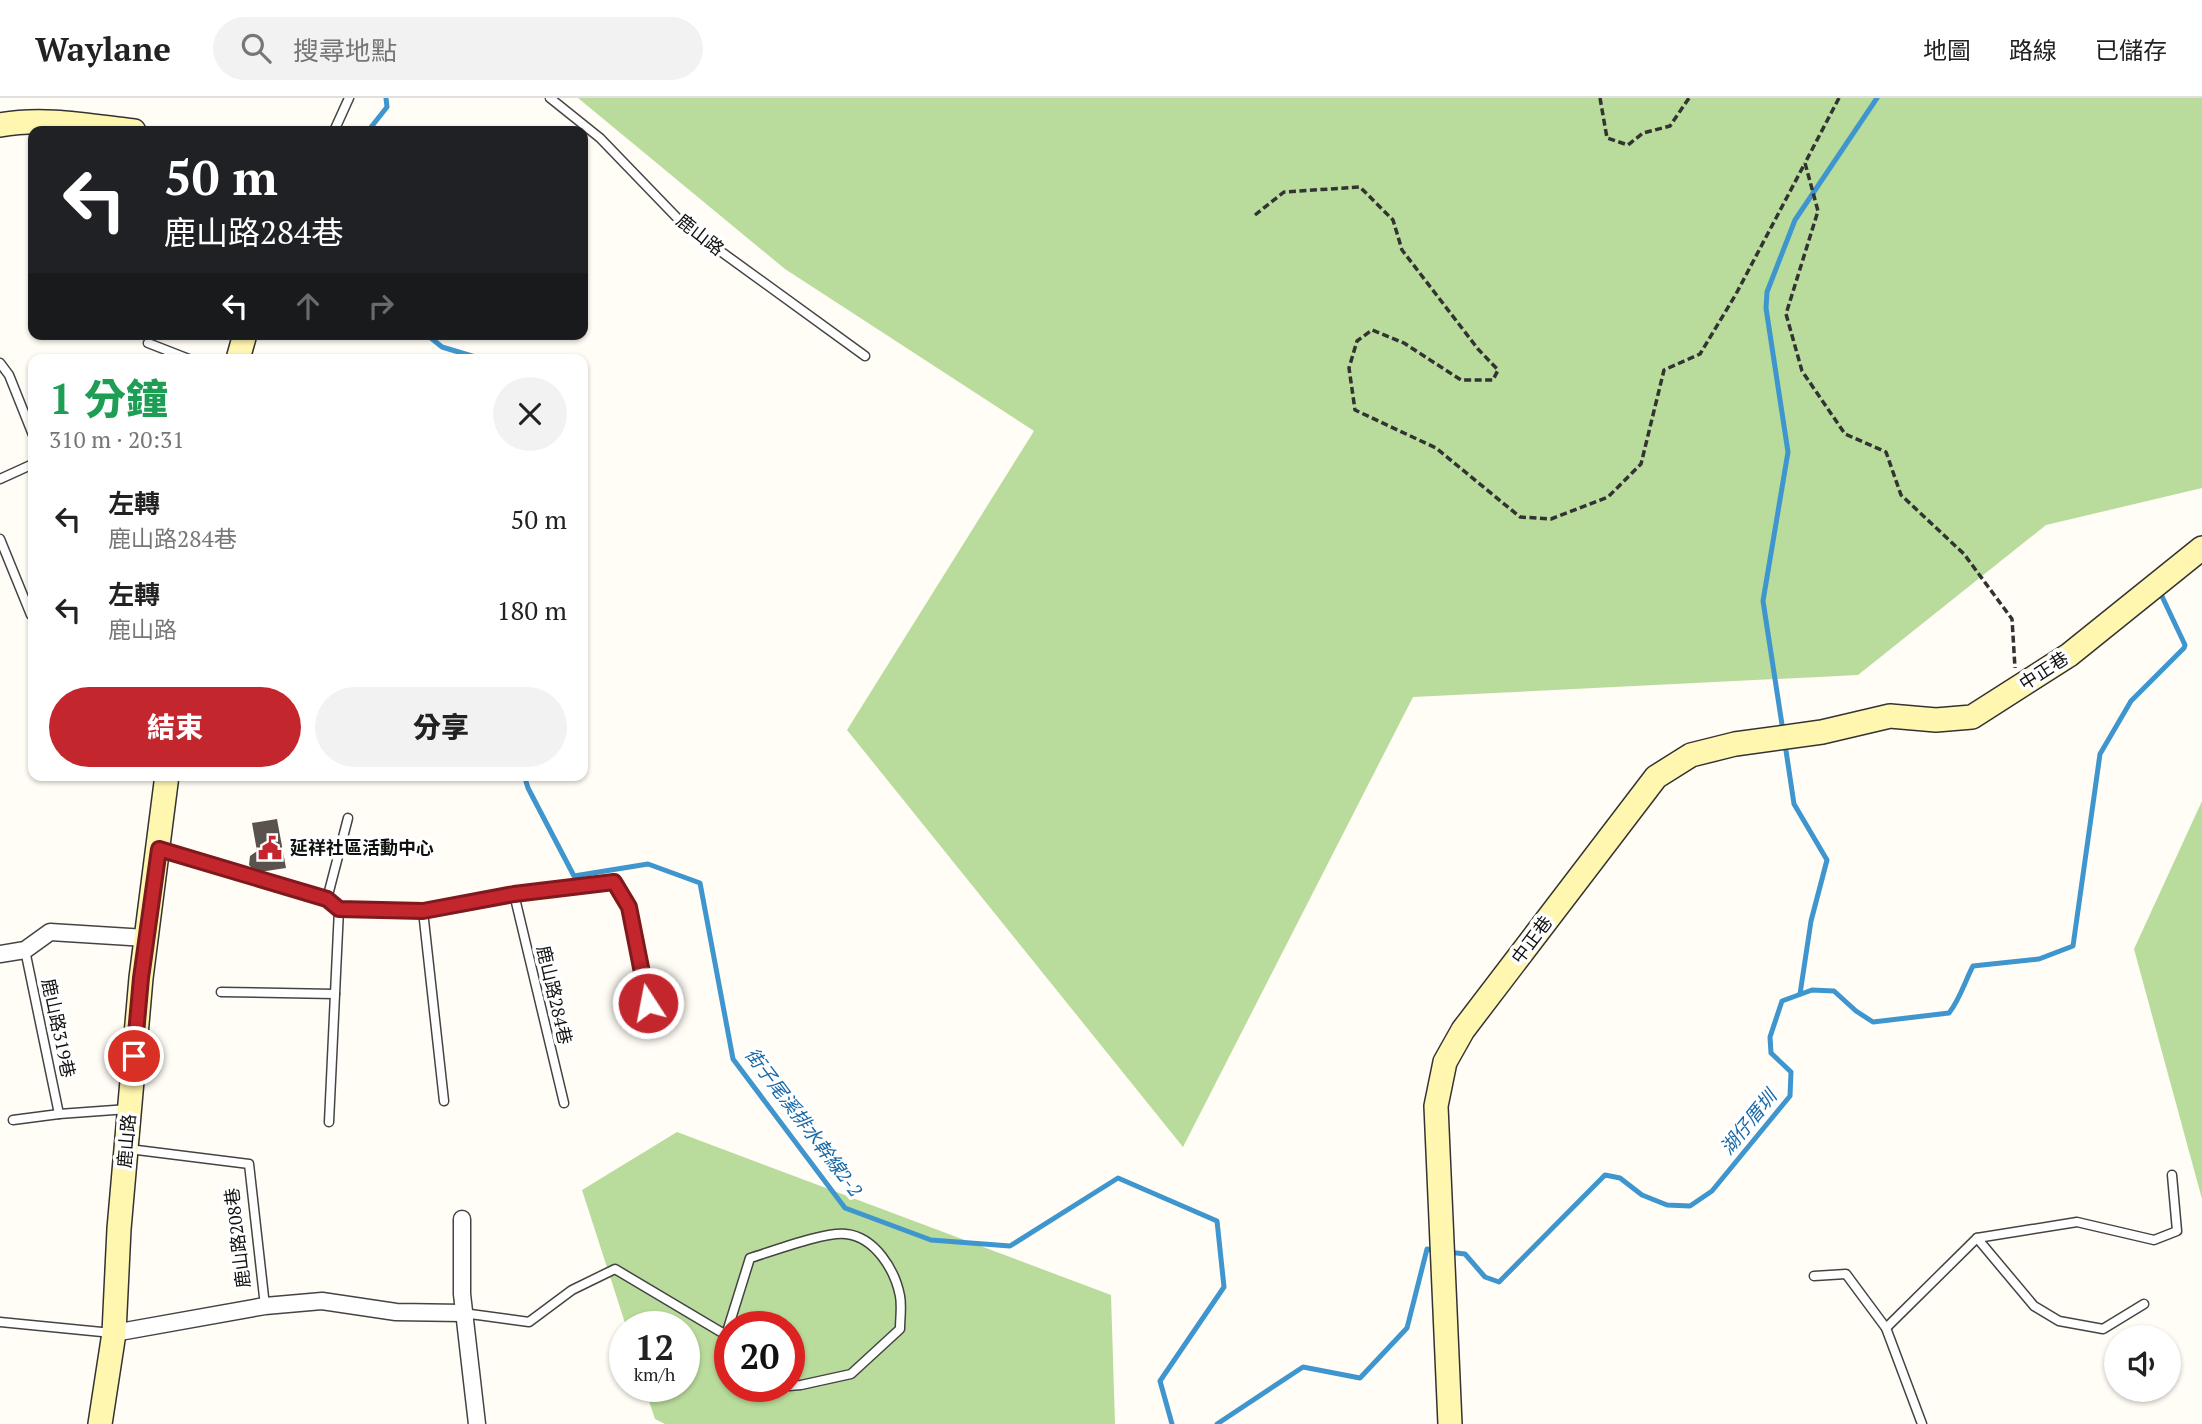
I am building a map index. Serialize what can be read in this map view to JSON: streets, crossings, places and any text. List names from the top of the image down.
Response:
{
  "streets": {
    "street": ["鹿山路", "中正巷", "鹿山路208巷"],
    "lane": ["鹿山路284巷", "鹿山路319巷"]
  },
  "crossings": [
    ["鹿山路", "鹿山路208巷"]
  ],
  "water": ["街子尾溪排水幹線2-2", "湖仔厝圳"],
  "places": {
    "public building": ["延祥社區活動中心"]
  },
  "page": {
    "header": "Waylane",
    "search": "搜尋地點",
    "nav": ["地圖", "路線", "已儲存"],
    "turn": ["50 m", "鹿山路284巷"],
    "heading": ["1 分鐘", "310 m · 20:31"],
    "list": [
      {
        "name": "左轉",
        "note": "鹿山路284巷",
        "value": "50 m"
      },
      {
        "name": "左轉",
        "note": "鹿山路",
        "value": "180 m"
      }
    ],
    "buttons": ["結束", "分享"],
    "speed": "12 km/h",
    "limit": "20"
  }
}
